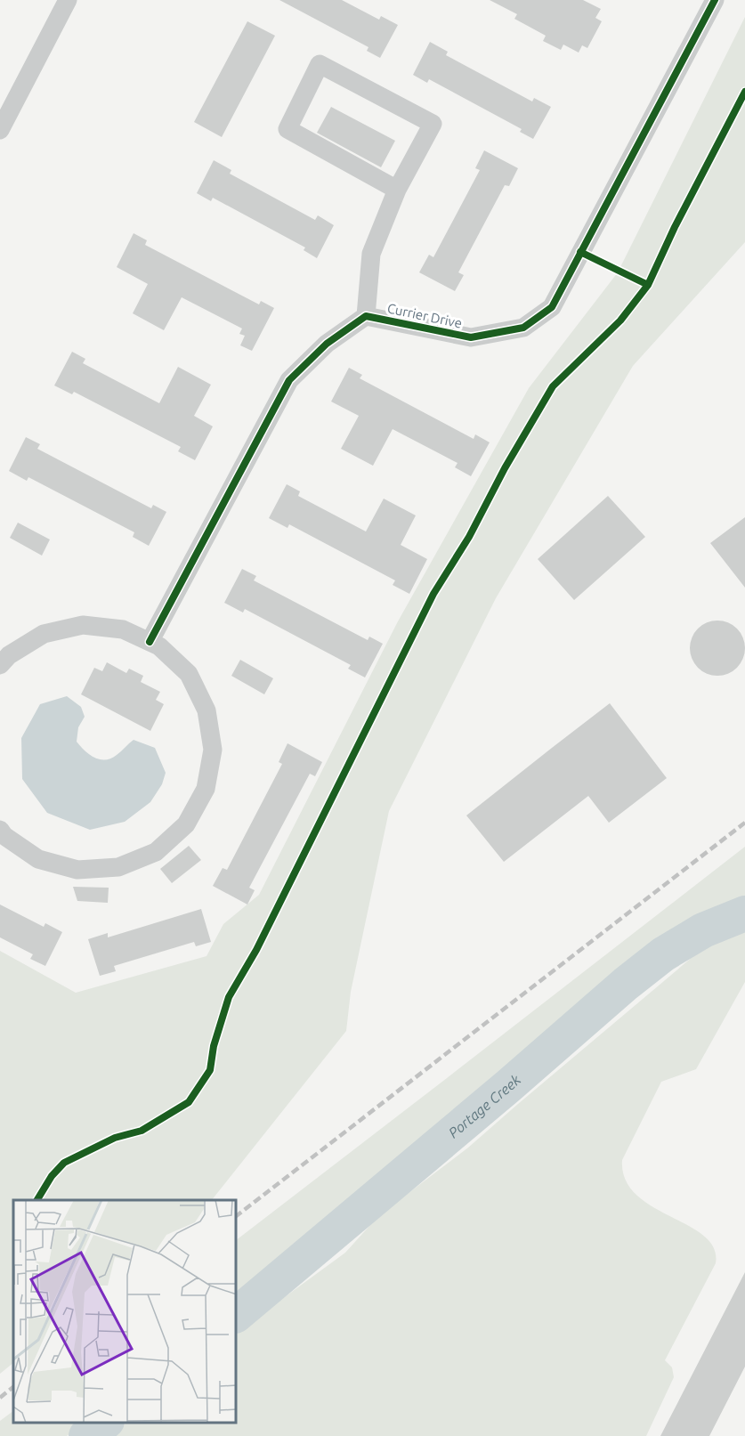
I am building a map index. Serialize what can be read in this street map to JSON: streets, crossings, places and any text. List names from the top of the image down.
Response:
{
  "streets": {
    "street": ["Currier Drive"]
  },
  "water": ["Portage Creek"]
}
